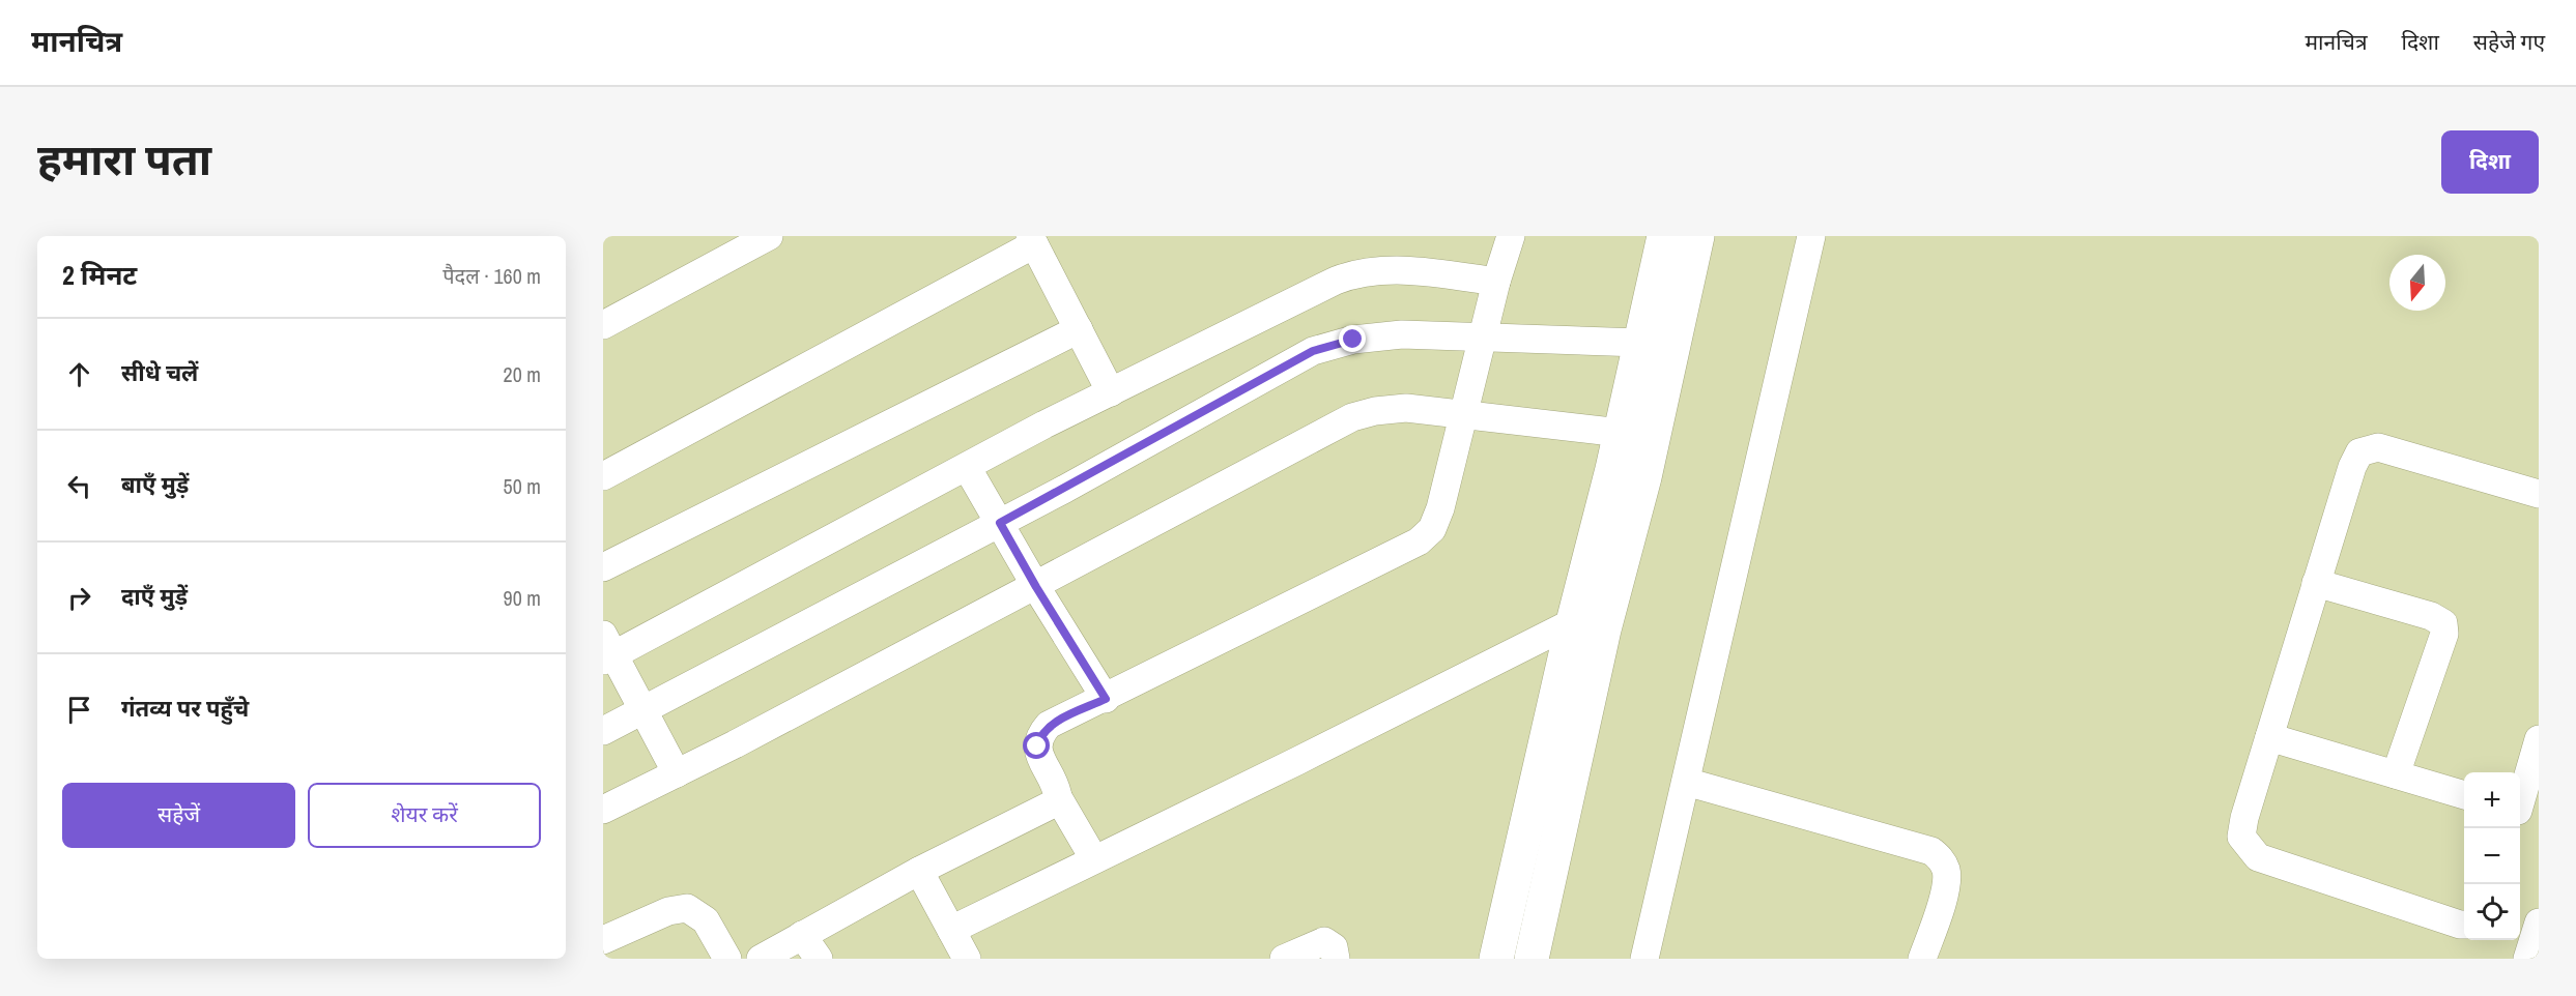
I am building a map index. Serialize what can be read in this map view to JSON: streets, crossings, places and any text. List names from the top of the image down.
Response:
{
  "north": "bottom",
  "page": {
    "header": "मानचित्र",
    "nav": ["मानचित्र", "दिशा", "सहेजे गए"],
    "title": "हमारा पता",
    "buttons": [
      "दिशा",
      ["सहेजें", "शेयर करें"]
    ],
    "heading": ["2 मिनट", "पैदल · 160 m"],
    "list": [
      ["सीधे चलें", "20 m"],
      ["बाएँ मुड़ें", "50 m"],
      ["दाएँ मुड़ें", "90 m"],
      "गंतव्य पर पहुँचे"
    ],
    "map_buttons": ["+", "−"]
  }
}
